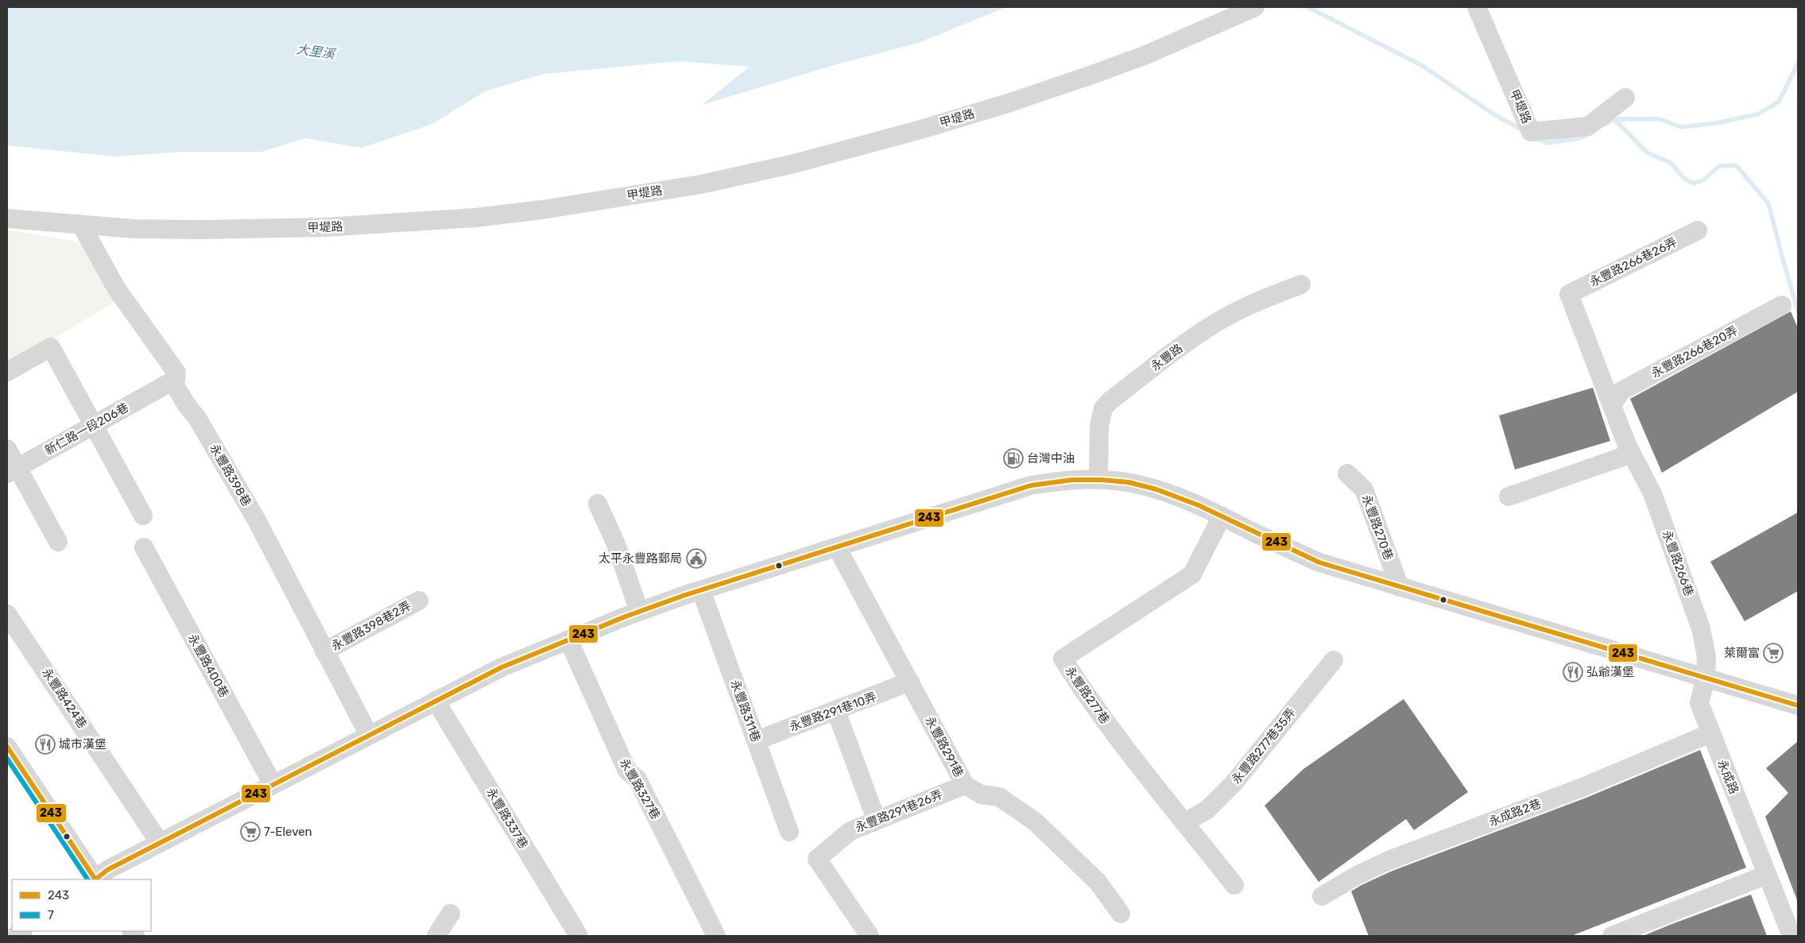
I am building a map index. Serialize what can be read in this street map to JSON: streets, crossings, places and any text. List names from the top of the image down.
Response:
{
  "streets": {
    "street": [
      "甲堤路",
      "永豐路266巷26弄",
      "永豐路266巷20弄",
      "永豐路",
      "新仁路一段206巷",
      "永豐路398巷",
      "永豐路270巷",
      "永豐路266巷",
      "永豐路398巷2弄",
      "永豐路400巷",
      "永豐路277巷",
      "永豐路424巷",
      "永豐路311巷",
      "永豐路291巷10弄",
      "永豐路277巷35弄",
      "永豐路291巷",
      "永成路",
      "永豐路327巷",
      "永豐路291巷26弄",
      "永成路2巷",
      "永豐路337巷"
    ]
  },
  "crossings": [
    ["甲堤路", "永豐路398巷"],
    ["永豐路266巷26弄", "永豐路266巷"],
    ["永豐路266巷20弄", "永豐路266巷"],
    ["新仁路一段206巷", "永豐路398巷"],
    ["永豐路398巷", "永豐路398巷2弄"],
    ["永豐路266巷", "永成路"],
    ["永豐路277巷", "永豐路277巷35弄"],
    ["永豐路311巷", "永豐路291巷10弄"],
    ["永豐路291巷10弄", "永豐路291巷"],
    ["永豐路291巷", "永豐路291巷26弄"],
    ["永成路", "永成路2巷"]
  ],
  "water": ["大里溪"],
  "places": {
    "fuel station": ["台灣中油"],
    "public building": ["太平永豐路郵局"],
    "supermarket": ["萊爾富", "7-Eleven"],
    "restaurant": ["弘爺漢堡", "城市漢堡"]
  },
  "lines": ["transit line 243", "transit line 7"],
  "legend": ["243", "7"]
}
